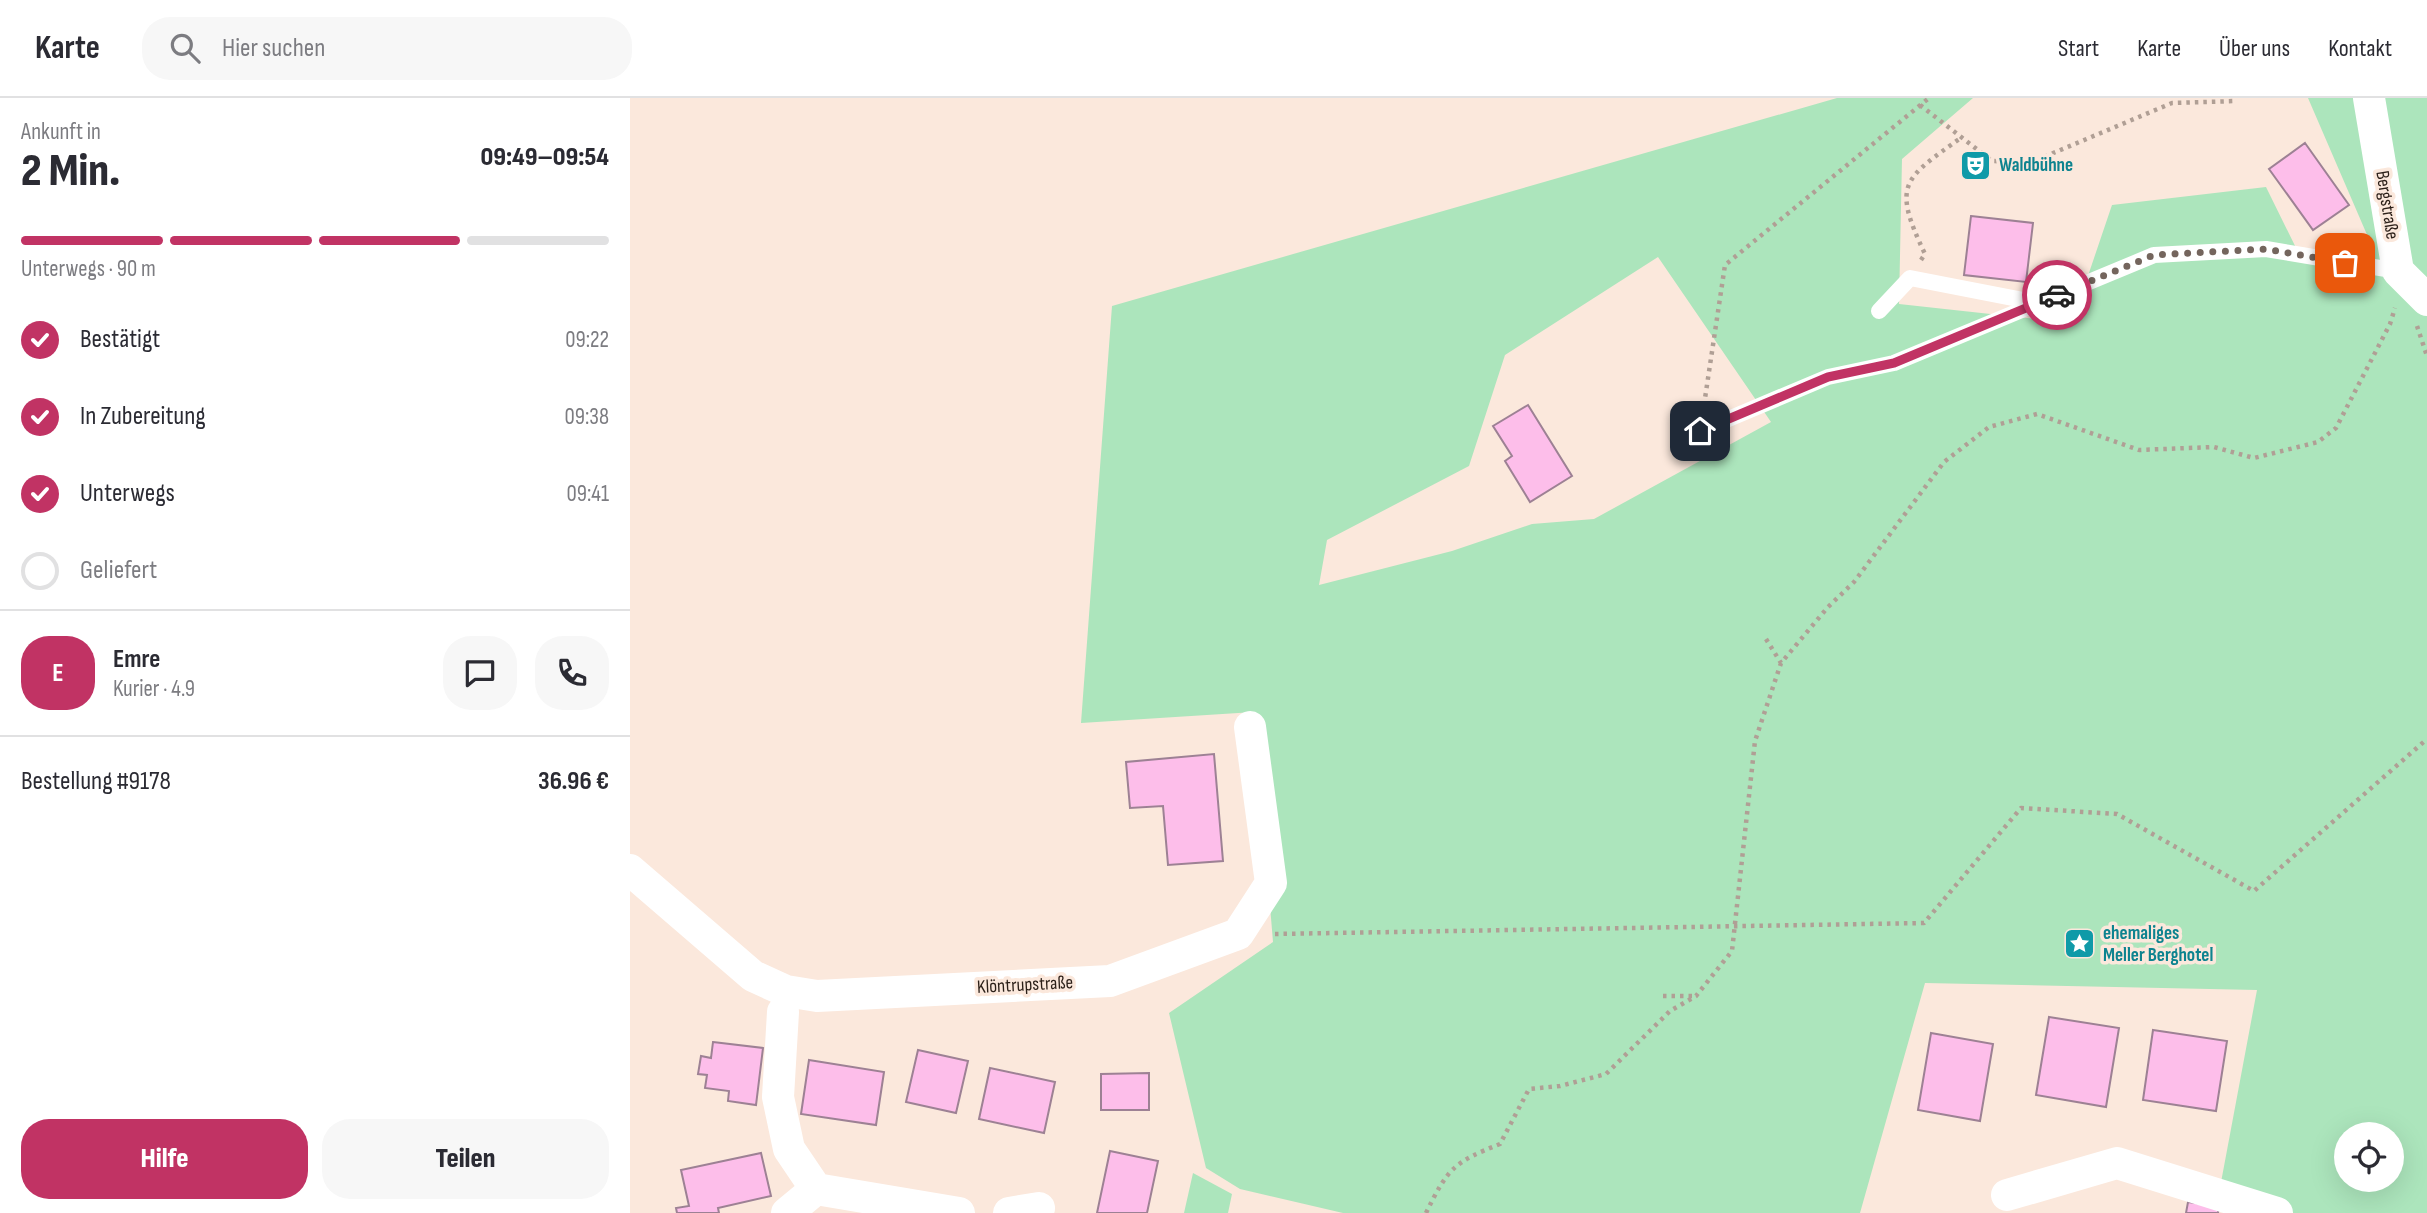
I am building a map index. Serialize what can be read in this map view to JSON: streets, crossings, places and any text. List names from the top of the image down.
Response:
{
  "streets": {
    "street": ["Bergstraße", "Klöntrupstraße"]
  },
  "places": {
    "theatre": ["Waldbühne"],
    "place": ["ehemaliges Meller Berghotel"]
  },
  "page": {
    "header": "Karte",
    "search": "Hier suchen",
    "nav": [
      "Start",
      "Karte",
      "Über uns",
      "Kontakt"
    ],
    "heading": ["2 Min.", "Ankunft in", "09:49–09:54"],
    "panel": [
      "Emre",
      "Kurier · 4.9",
      "Bestellung #9178",
      "36.96 €"
    ],
    "bar": "Unterwegs · 90 m",
    "list": [
      ["Bestätigt", "09:22"],
      ["In Zubereitung", "09:38"],
      ["Unterwegs", "09:41"],
      "Geliefert"
    ],
    "round": "E",
    "buttons": ["Hilfe", "Teilen"]
  }
}
